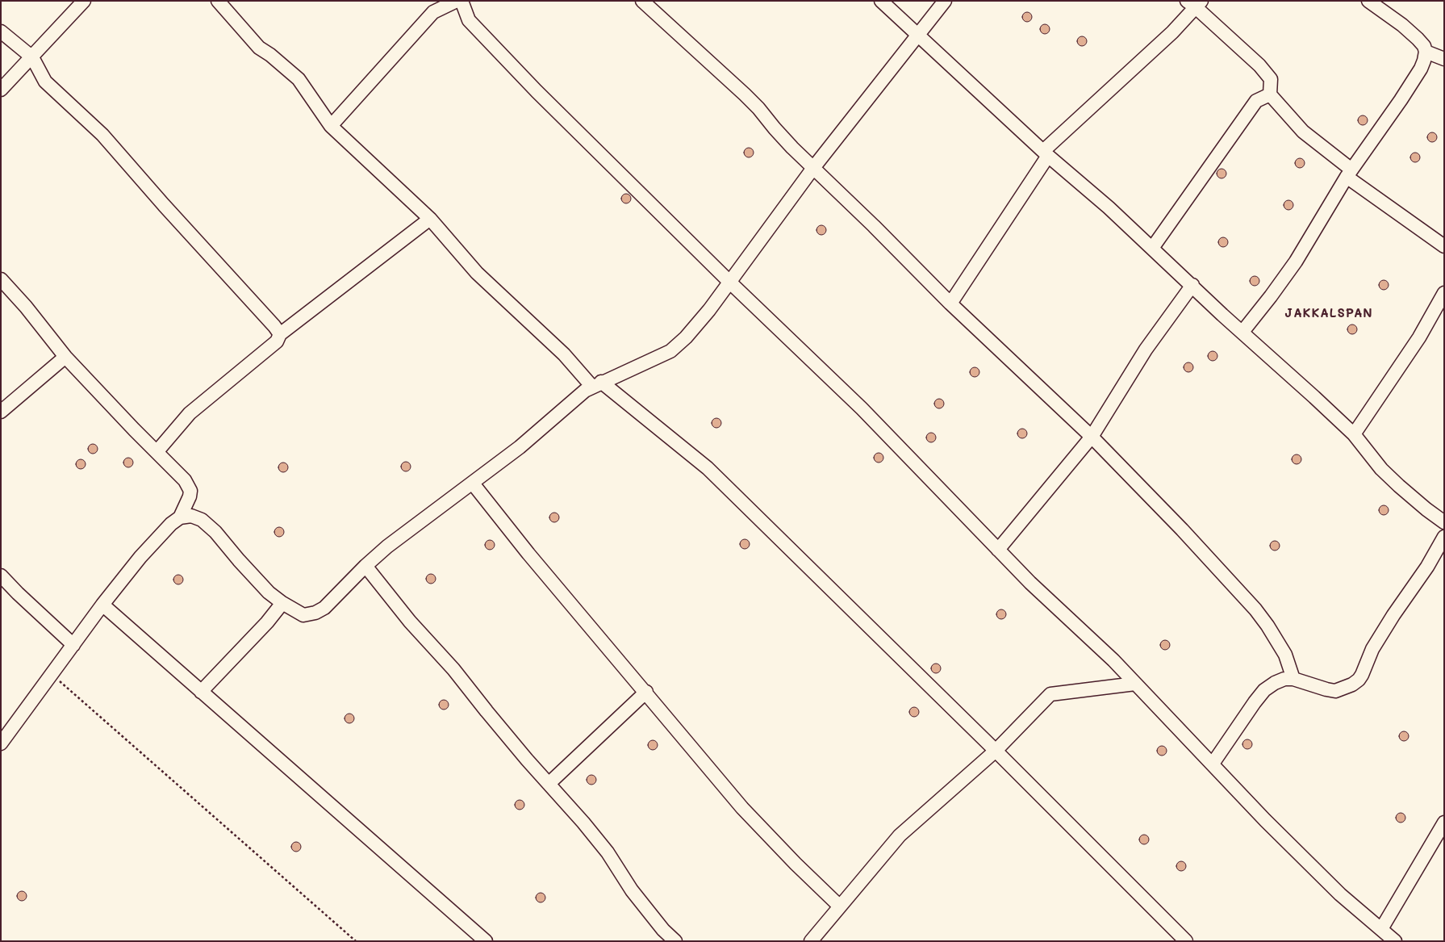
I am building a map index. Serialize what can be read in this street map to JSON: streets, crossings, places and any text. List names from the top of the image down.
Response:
{
  "districts": ["JAKKALSPAN"]
}
